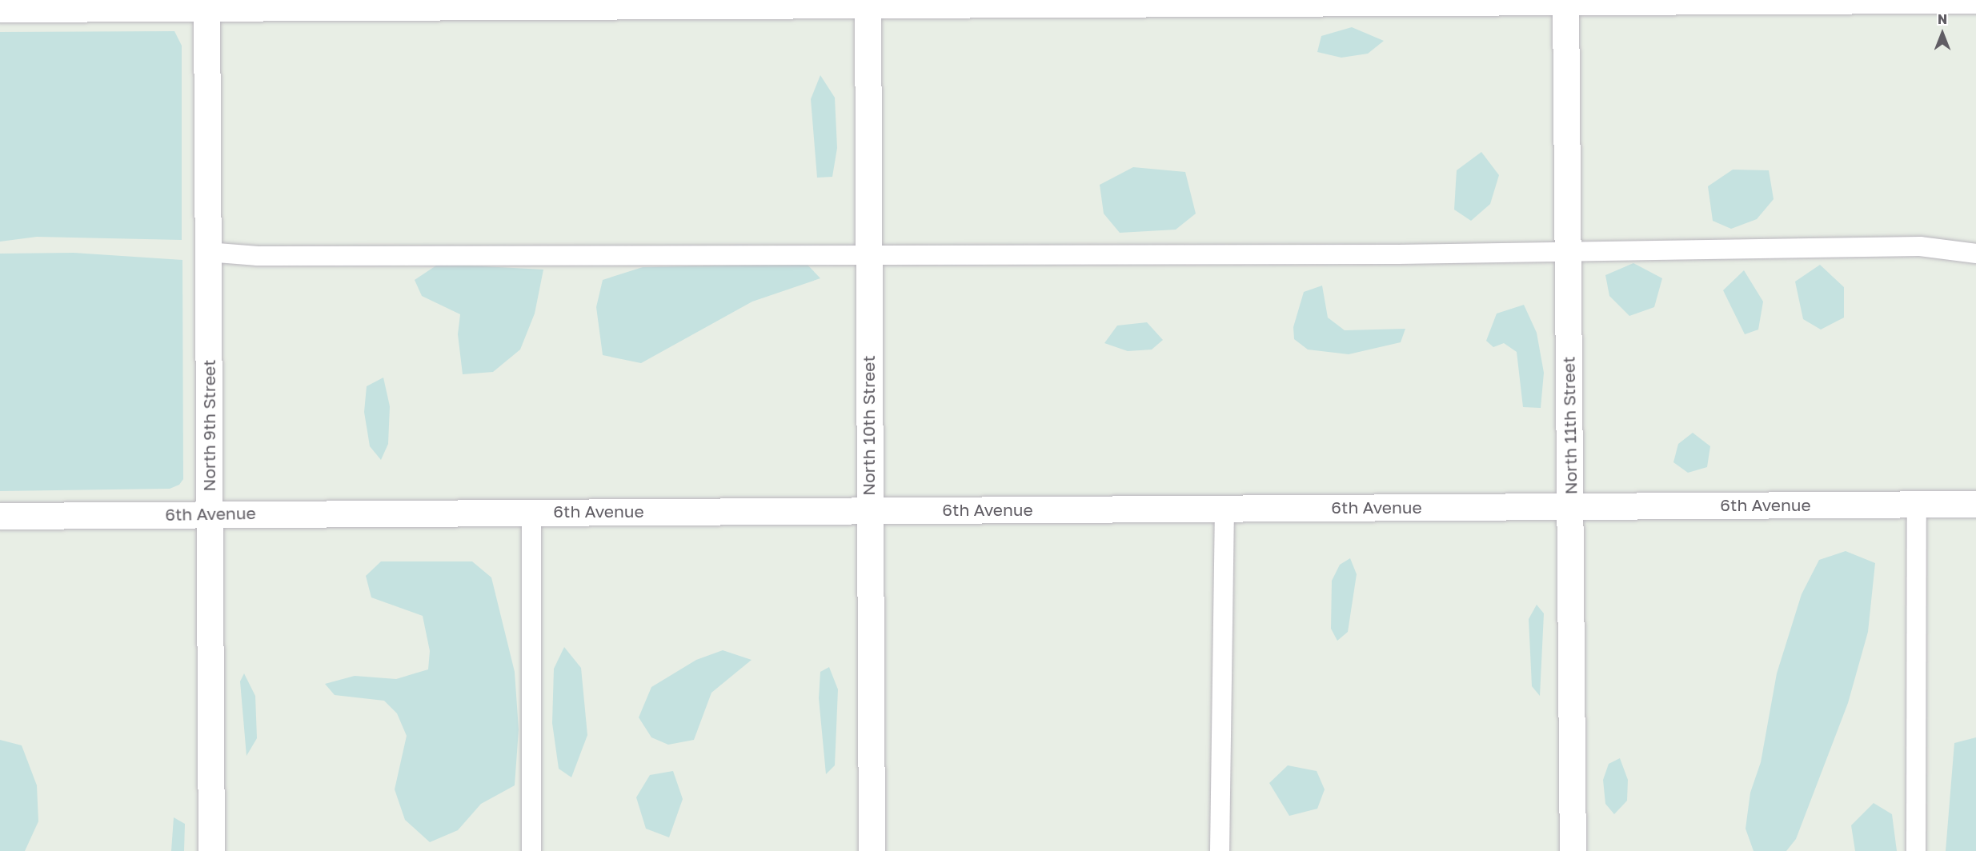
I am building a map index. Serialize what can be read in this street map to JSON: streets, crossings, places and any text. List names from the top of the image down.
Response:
{
  "streets": {
    "street": [
      "North 9th Street",
      "North 10th Street",
      "North 11th Street",
      "6th Avenue"
    ]
  },
  "crossings": [
    ["North 9th Street", "6th Avenue"],
    ["North 10th Street", "6th Avenue"],
    ["North 11th Street", "6th Avenue"]
  ],
  "north": "top"
}
